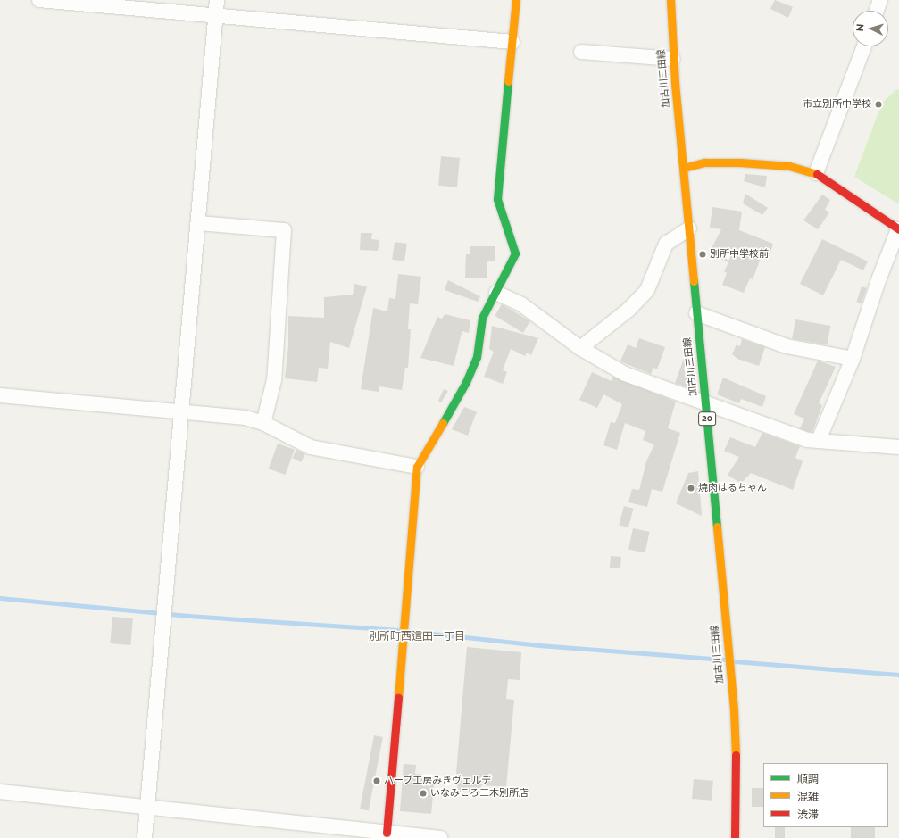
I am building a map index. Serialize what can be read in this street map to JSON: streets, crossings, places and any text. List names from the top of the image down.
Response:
{
  "streets": {
    "street": ["加古川三田線", "20"]
  },
  "districts": ["別所町西這田一丁目"],
  "places": [
    "市立別所中学校",
    "別所中学校前",
    "焼肉はるちゃん",
    "ハーブ工房みきヴェルデ",
    "いなみころ三木別所店"
  ],
  "legend": ["順調", "混雑", "渋滞"],
  "north": "left"
}
